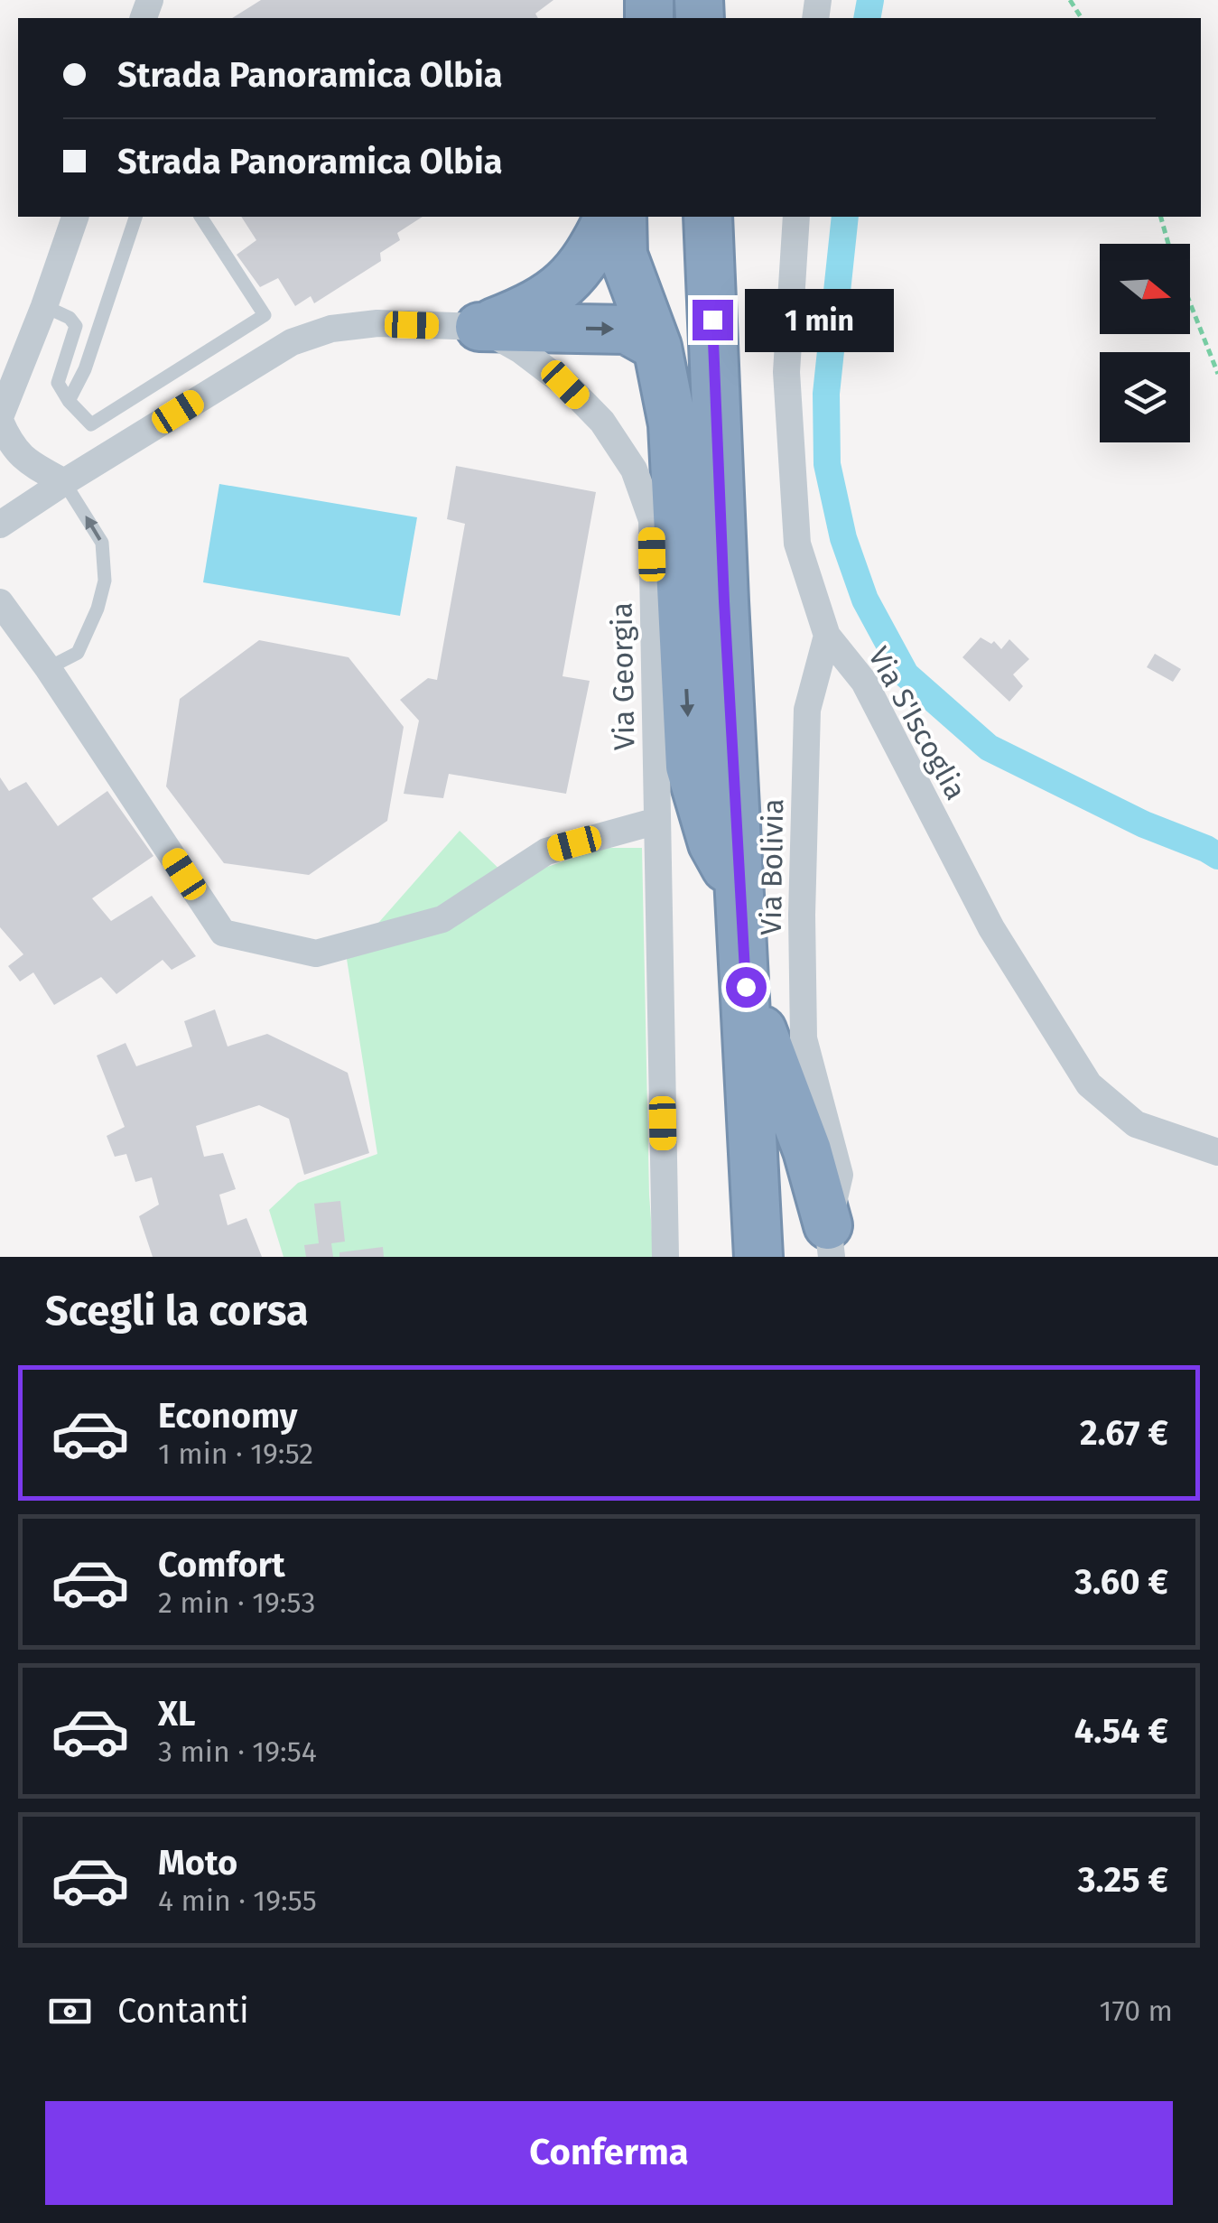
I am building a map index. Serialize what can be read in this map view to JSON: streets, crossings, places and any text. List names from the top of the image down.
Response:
{
  "streets": {
    "street": ["Via Georgia", "Via S'Iscoglia", "Via Bolivia"]
  },
  "crossings": [
    ["Via S'Iscoglia", "Via Bolivia"]
  ],
  "north": "right",
  "page": {
    "banner": ["Strada Panoramica Olbia", "Strada Panoramica Olbia"],
    "bubble": "1 min",
    "heading": "Scegli la corsa",
    "list": [
      {
        "name": "Economy",
        "note": "1 min · 19:52",
        "value": "2.67 €"
      },
      {
        "name": "Comfort",
        "note": "2 min · 19:53",
        "value": "3.60 €"
      },
      {
        "name": "XL",
        "note": "3 min · 19:54",
        "value": "4.54 €"
      },
      {
        "name": "Moto",
        "note": "4 min · 19:55",
        "value": "3.25 €"
      }
    ],
    "pay": ["Contanti", "170 m"],
    "buttons": "Conferma"
  }
}
